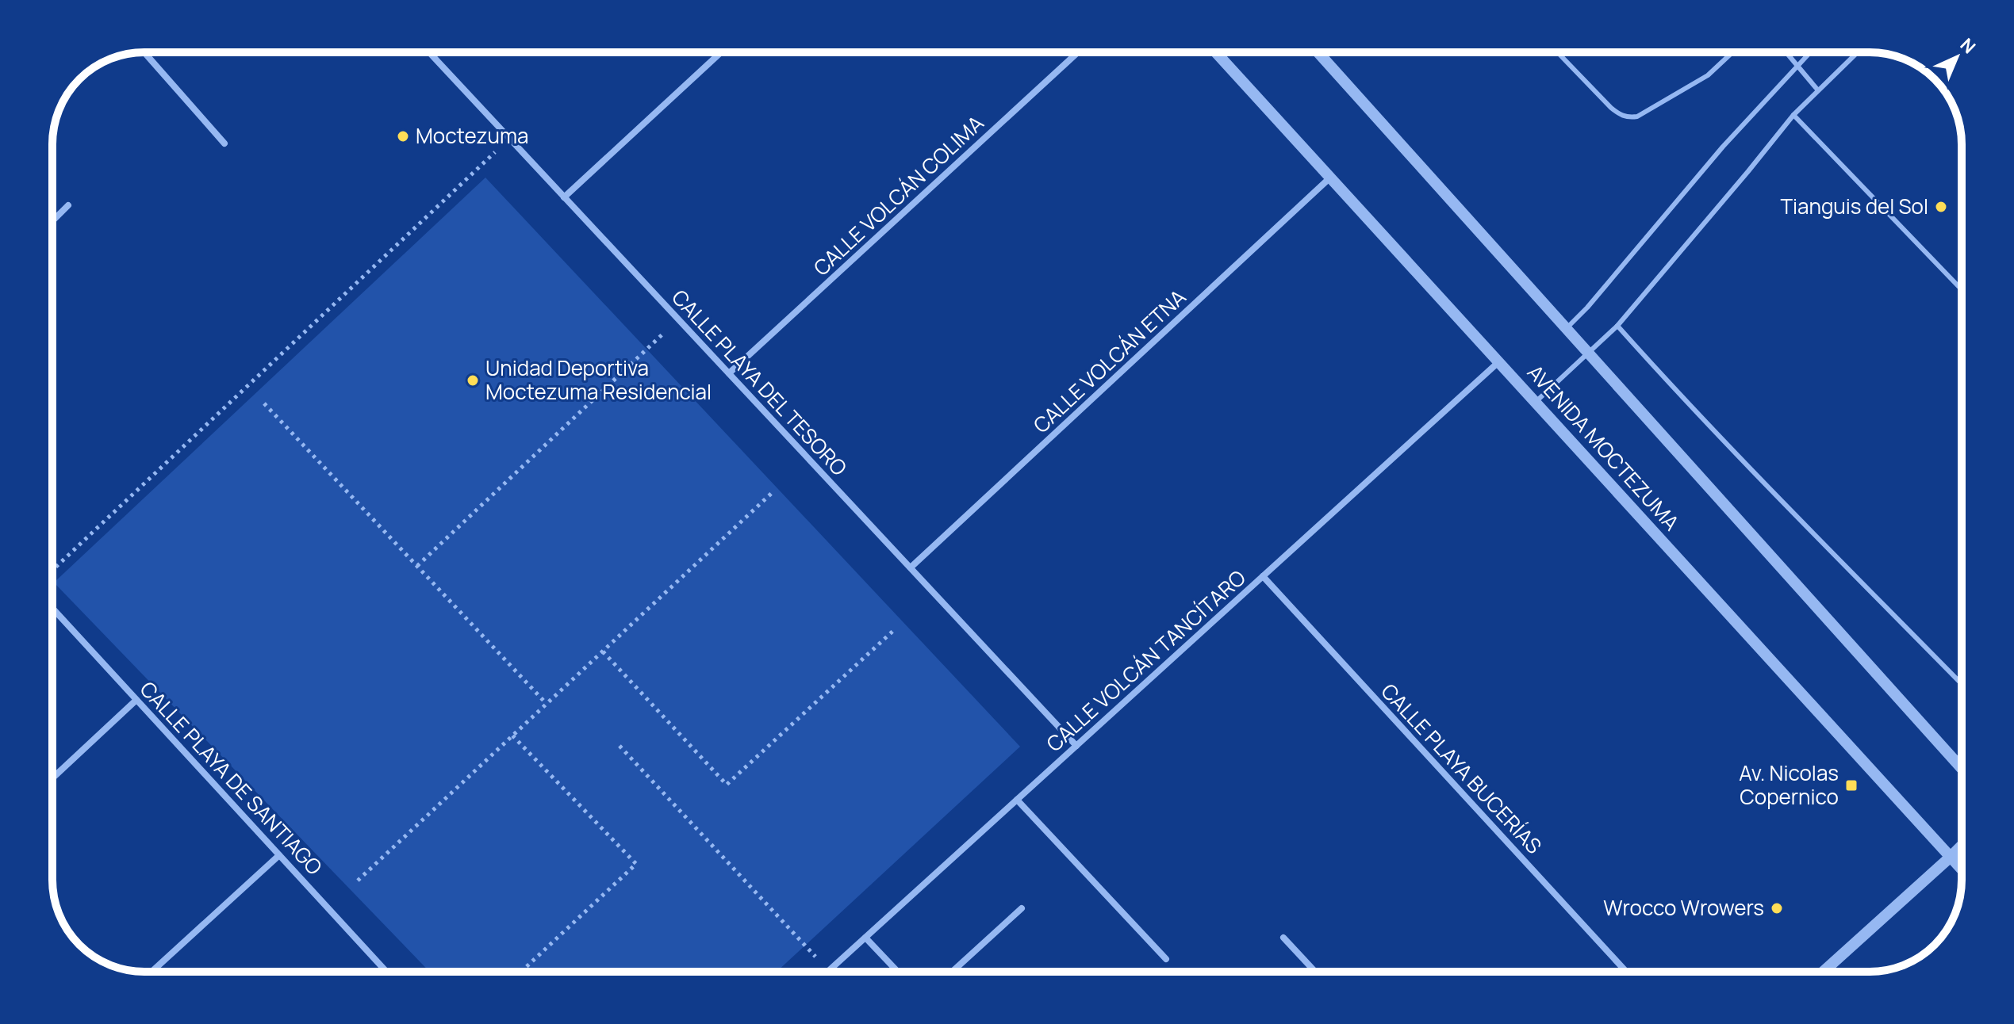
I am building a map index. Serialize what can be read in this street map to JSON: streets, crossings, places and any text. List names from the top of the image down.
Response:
{
  "streets": {
    "street": [
      "CALLE VOLCÁN COLIMA",
      "CALLE VOLCÁN ETNA",
      "CALLE PLAYA DEL TESORO",
      "AVENIDA MOCTEZUMA",
      "CALLE VOLCÁN TANCÍTARO",
      "CALLE PLAYA BUCERÍAS",
      "CALLE PLAYA DE SANTIAGO"
    ]
  },
  "crossings": [
    ["CALLE VOLCÁN COLIMA", "CALLE PLAYA DEL TESORO"],
    ["CALLE VOLCÁN ETNA", "CALLE PLAYA DEL TESORO"],
    ["CALLE VOLCÁN ETNA", "AVENIDA MOCTEZUMA"],
    ["CALLE PLAYA DEL TESORO", "CALLE VOLCÁN TANCÍTARO"],
    ["AVENIDA MOCTEZUMA", "CALLE VOLCÁN TANCÍTARO"],
    ["CALLE VOLCÁN TANCÍTARO", "CALLE PLAYA BUCERÍAS"]
  ],
  "places": {
    "other": [
      "Moctezuma",
      "Tianguis del Sol",
      "Unidad Deportiva Moctezuma Residencial",
      "Wrocco Wrowers"
    ],
    "transit": ["Av. Nicolas Copernico"]
  },
  "north": "top right"
}
